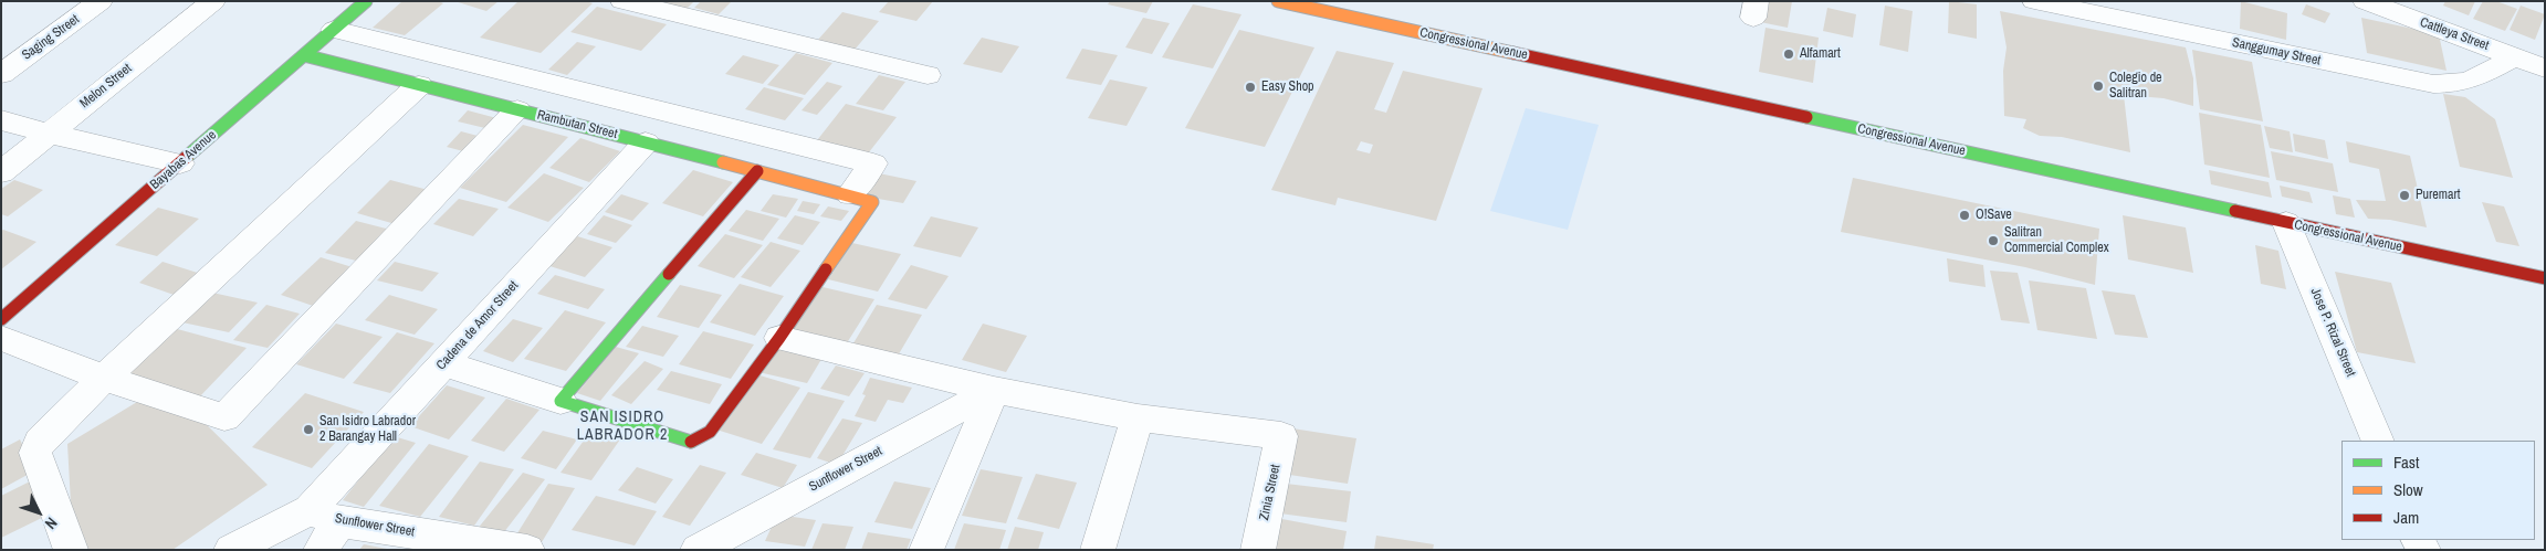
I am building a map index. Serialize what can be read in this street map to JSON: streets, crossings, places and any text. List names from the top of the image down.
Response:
{
  "streets": {
    "street": [
      "Cattleya Street",
      "Saging Street",
      "Congressional Avenue",
      "Sanggumay Street",
      "Melon Street",
      "Rambutan Street",
      "Bayabas Avenue",
      "Cadena de Amor Street",
      "Jose P. Rizal Street",
      "Sunflower Street",
      "Zinia Street"
    ]
  },
  "crossings": [
    ["Cattleya Street", "Sanggumay Street"],
    ["Congressional Avenue", "Jose P. Rizal Street"],
    ["Rambutan Street", "Bayabas Avenue"],
    ["Rambutan Street", "Cadena de Amor Street"],
    ["Cadena de Amor Street", "Sunflower Street"]
  ],
  "districts": ["SAN ISIDRO LABRADOR 2"],
  "places": [
    "Alfamart",
    "Colegio de Salitran",
    "Easy Shop",
    "Puremart",
    "O!Save",
    "Salitran Commercial Complex",
    "San Isidro Labrador 2 Barangay Hall"
  ],
  "legend": ["Fast", "Slow", "Jam"],
  "north": "bottom right"
}
